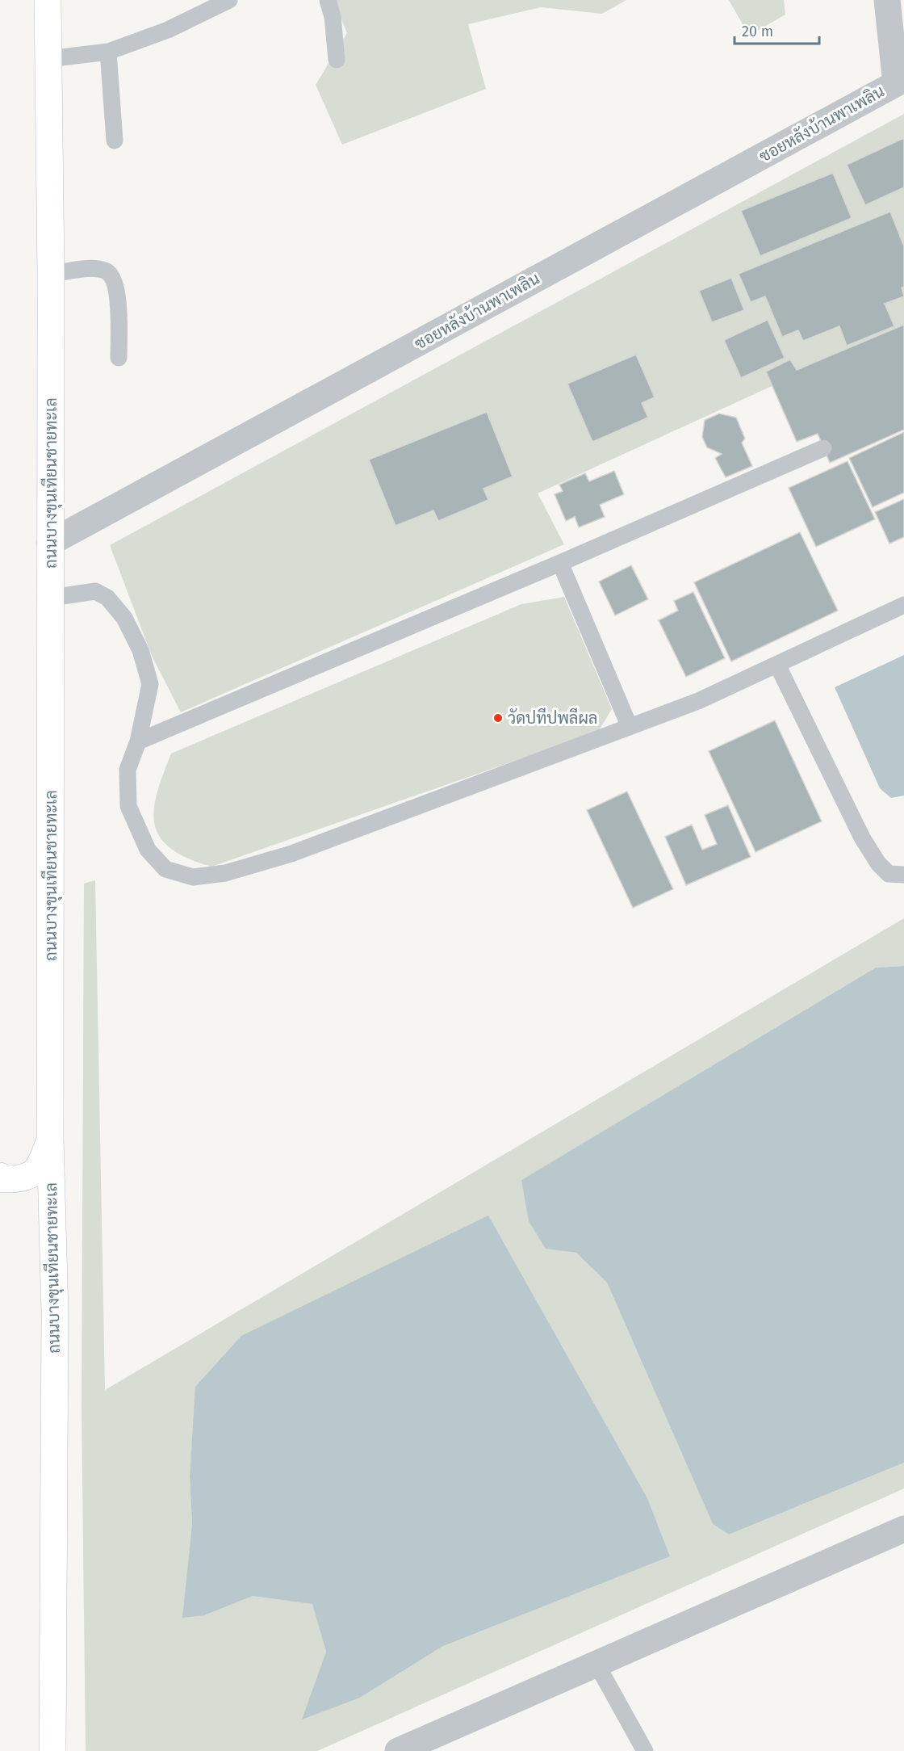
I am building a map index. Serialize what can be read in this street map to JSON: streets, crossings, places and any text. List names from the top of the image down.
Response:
{
  "streets": {
    "main road": ["ถนนบางขุนเทียนชายทะเล"],
    "street": ["ซอยหลังบ้านพาเพลิน"]
  },
  "crossings": [
    ["ซอยหลังบ้านพาเพลิน", "ถนนบางขุนเทียนชายทะเล"]
  ],
  "places": ["วัดปทีปพลีผล"],
  "scale_bar": "20 m"
}
